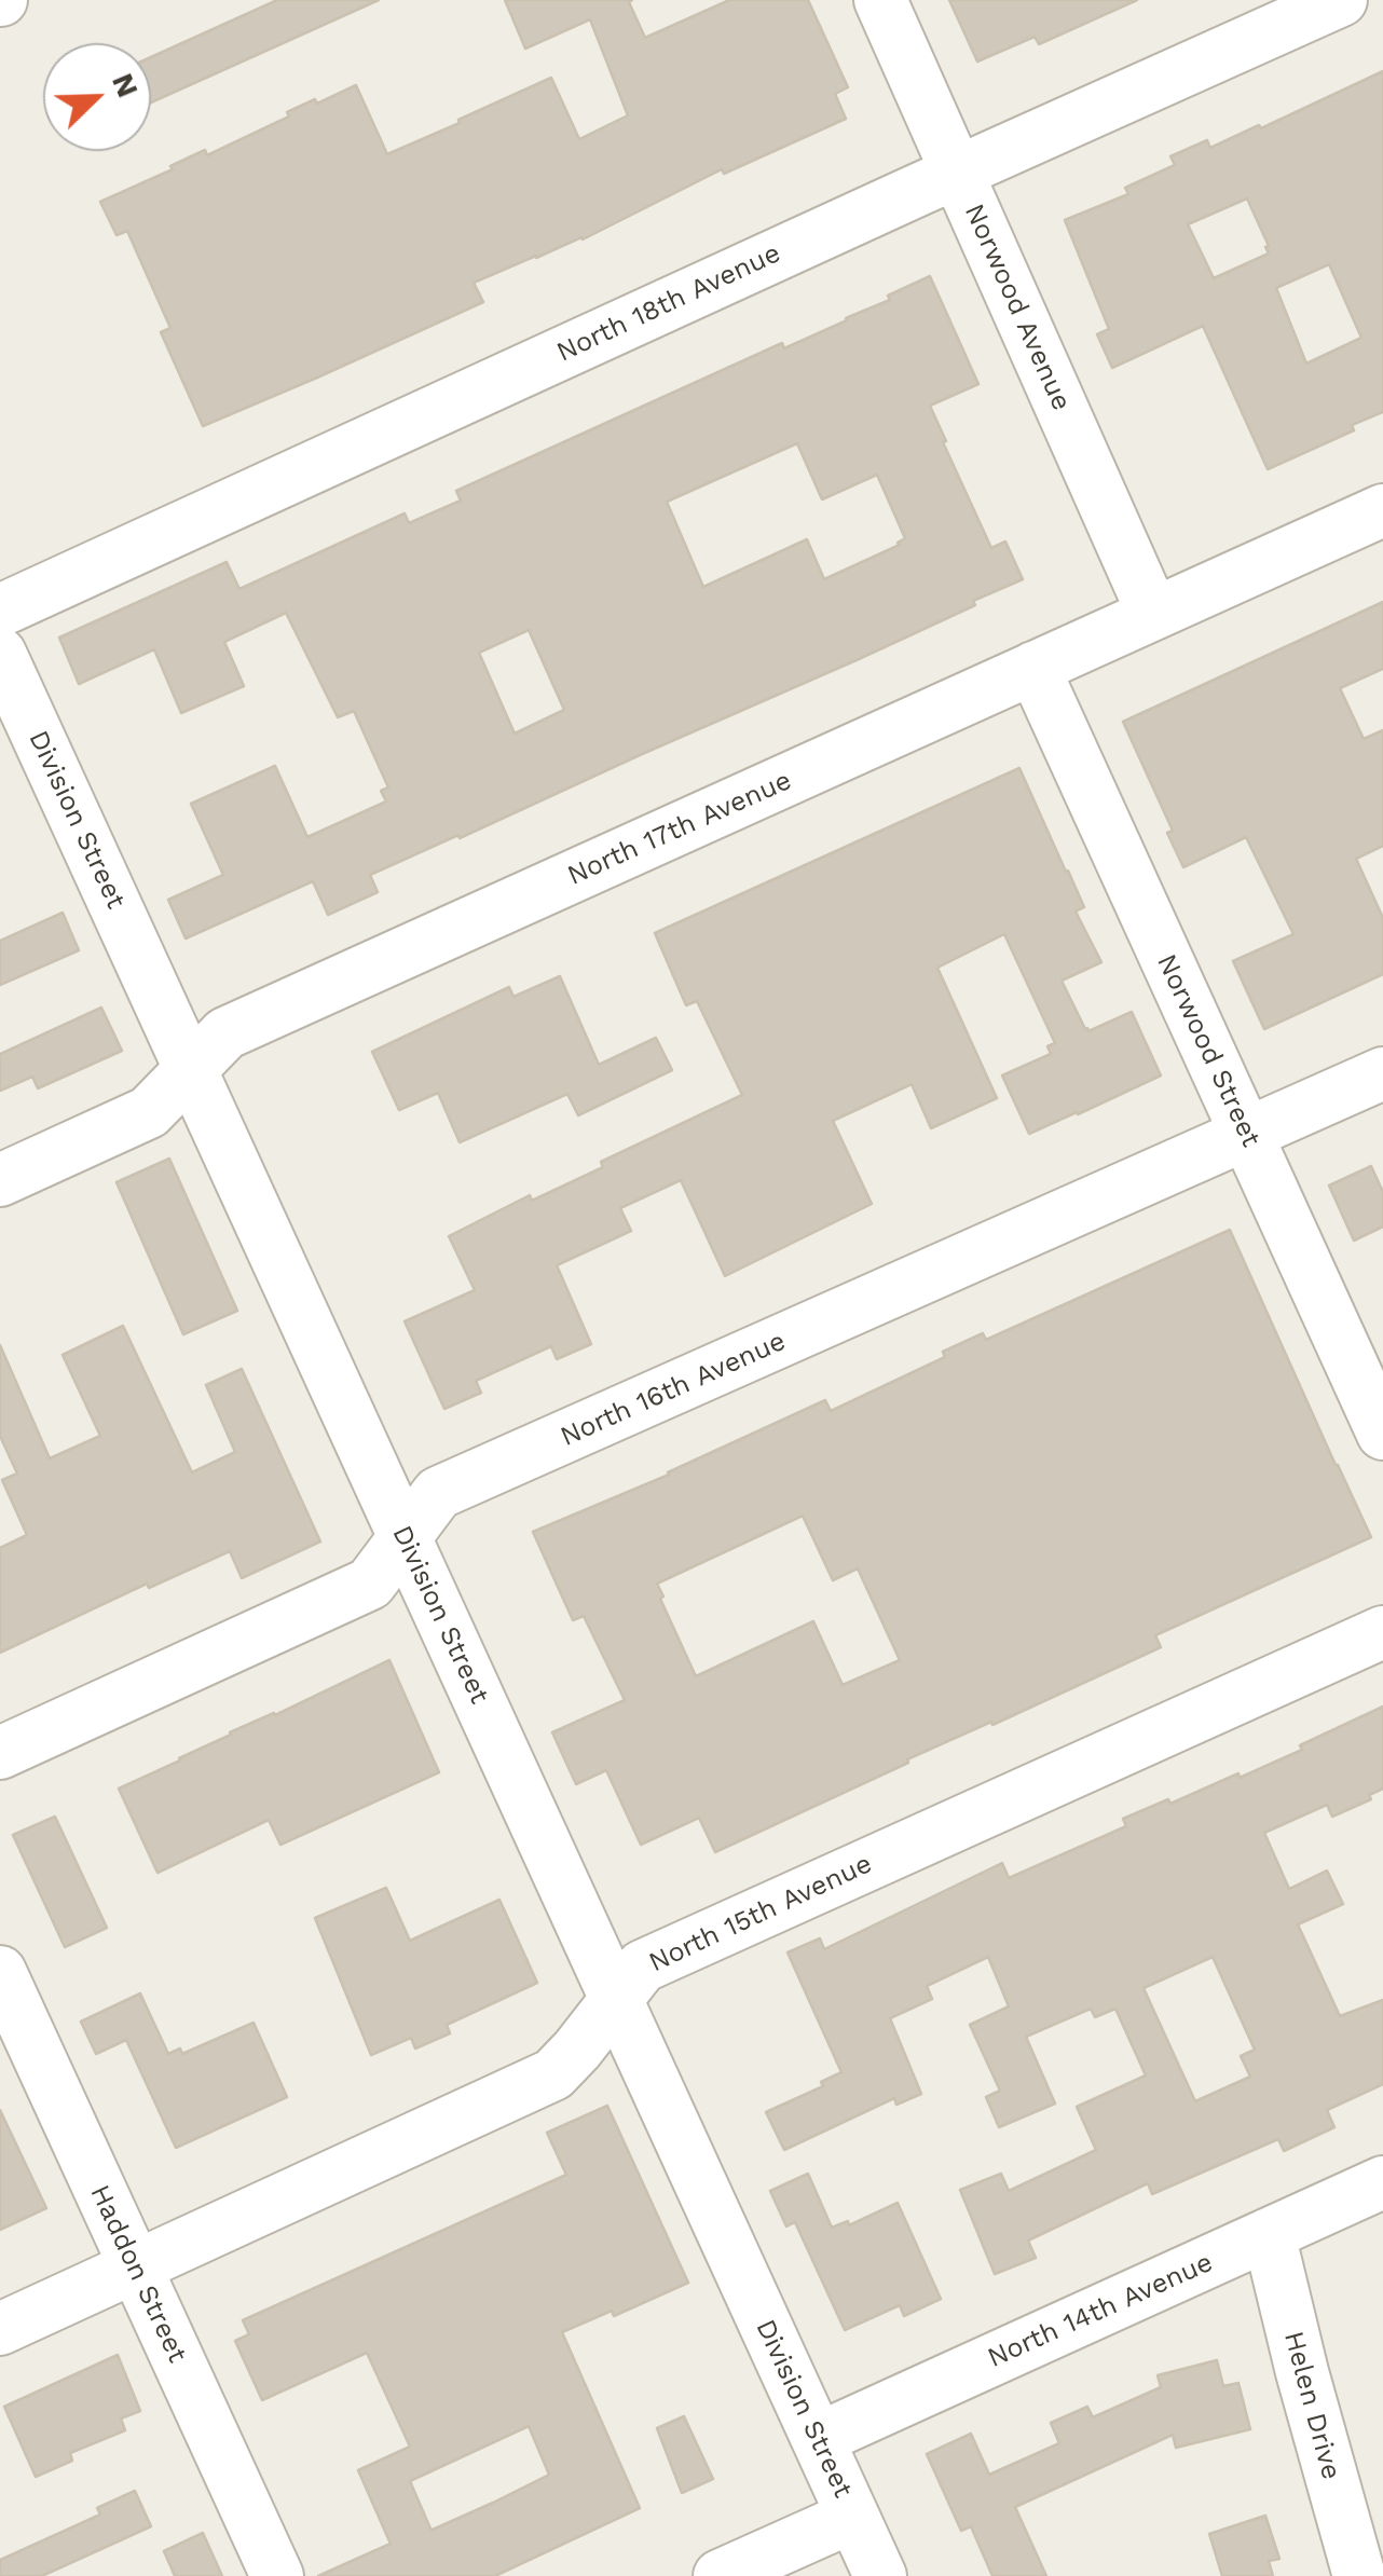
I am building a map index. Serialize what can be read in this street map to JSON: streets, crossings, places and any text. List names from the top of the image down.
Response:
{
  "streets": {
    "street": [
      "North 18th Avenue",
      "Norwood Avenue",
      "Division Street",
      "North 17th Avenue",
      "Norwood Street",
      "North 16th Avenue",
      "North 15th Avenue",
      "Haddon Street",
      "North 14th Avenue",
      "Helen Drive"
    ]
  },
  "crossings": [
    ["North 18th Avenue", "Norwood Avenue"],
    ["Norwood Avenue", "North 17th Avenue"],
    ["Division Street", "North 17th Avenue"],
    ["Division Street", "North 16th Avenue"],
    ["Division Street", "North 15th Avenue"],
    ["Division Street", "North 14th Avenue"],
    ["North 17th Avenue", "Norwood Street"],
    ["Norwood Street", "North 16th Avenue"],
    ["North 15th Avenue", "Haddon Street"],
    ["North 14th Avenue", "Helen Drive"]
  ],
  "north": "top right"
}
